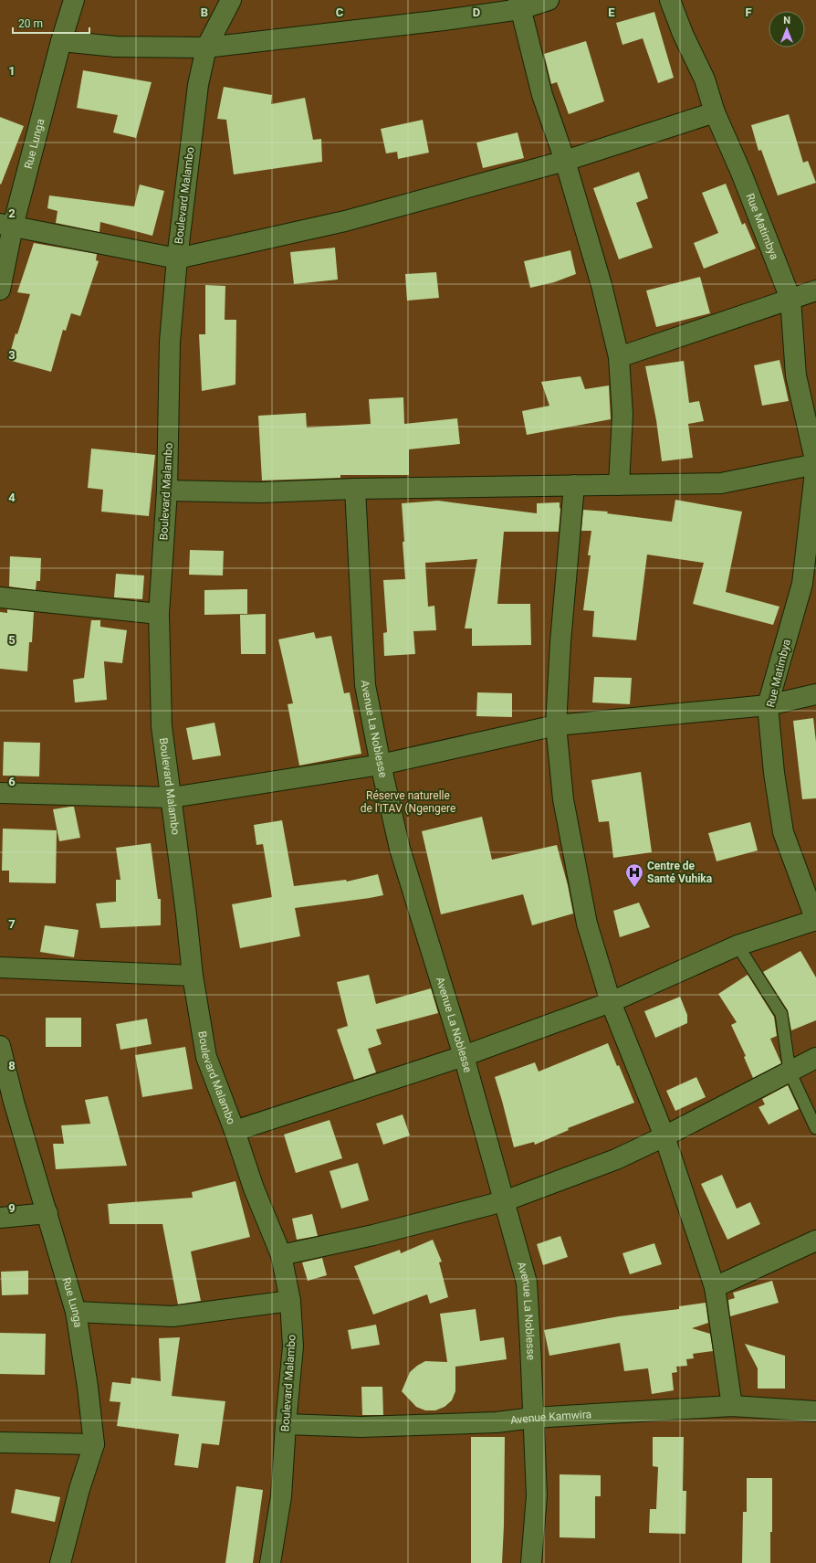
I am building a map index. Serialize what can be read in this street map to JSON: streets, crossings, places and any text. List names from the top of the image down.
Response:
{
  "streets": {
    "street": [
      "Rue Lunga",
      "Boulevard Malambo",
      "Rue Matimbya",
      "Avenue La Noblesse",
      "Avenue Kamwira"
    ]
  },
  "crossings": [
    ["Boulevard Malambo", "Avenue Kamwira"],
    ["Avenue La Noblesse", "Avenue Kamwira"]
  ],
  "parks": ["Réserve naturelle de l'ITAV (Ngengere"],
  "places": {
    "hospital": ["Centre de Santé Vuhika"]
  },
  "scale_bar": "20 m",
  "north": "top",
  "grid": {
    "columns": [
      "B",
      "C",
      "D",
      "E",
      "F"
    ],
    "rows": [
      "1",
      "2",
      "3",
      "4",
      "5",
      "6",
      "7",
      "8",
      "9"
    ]
  }
}
